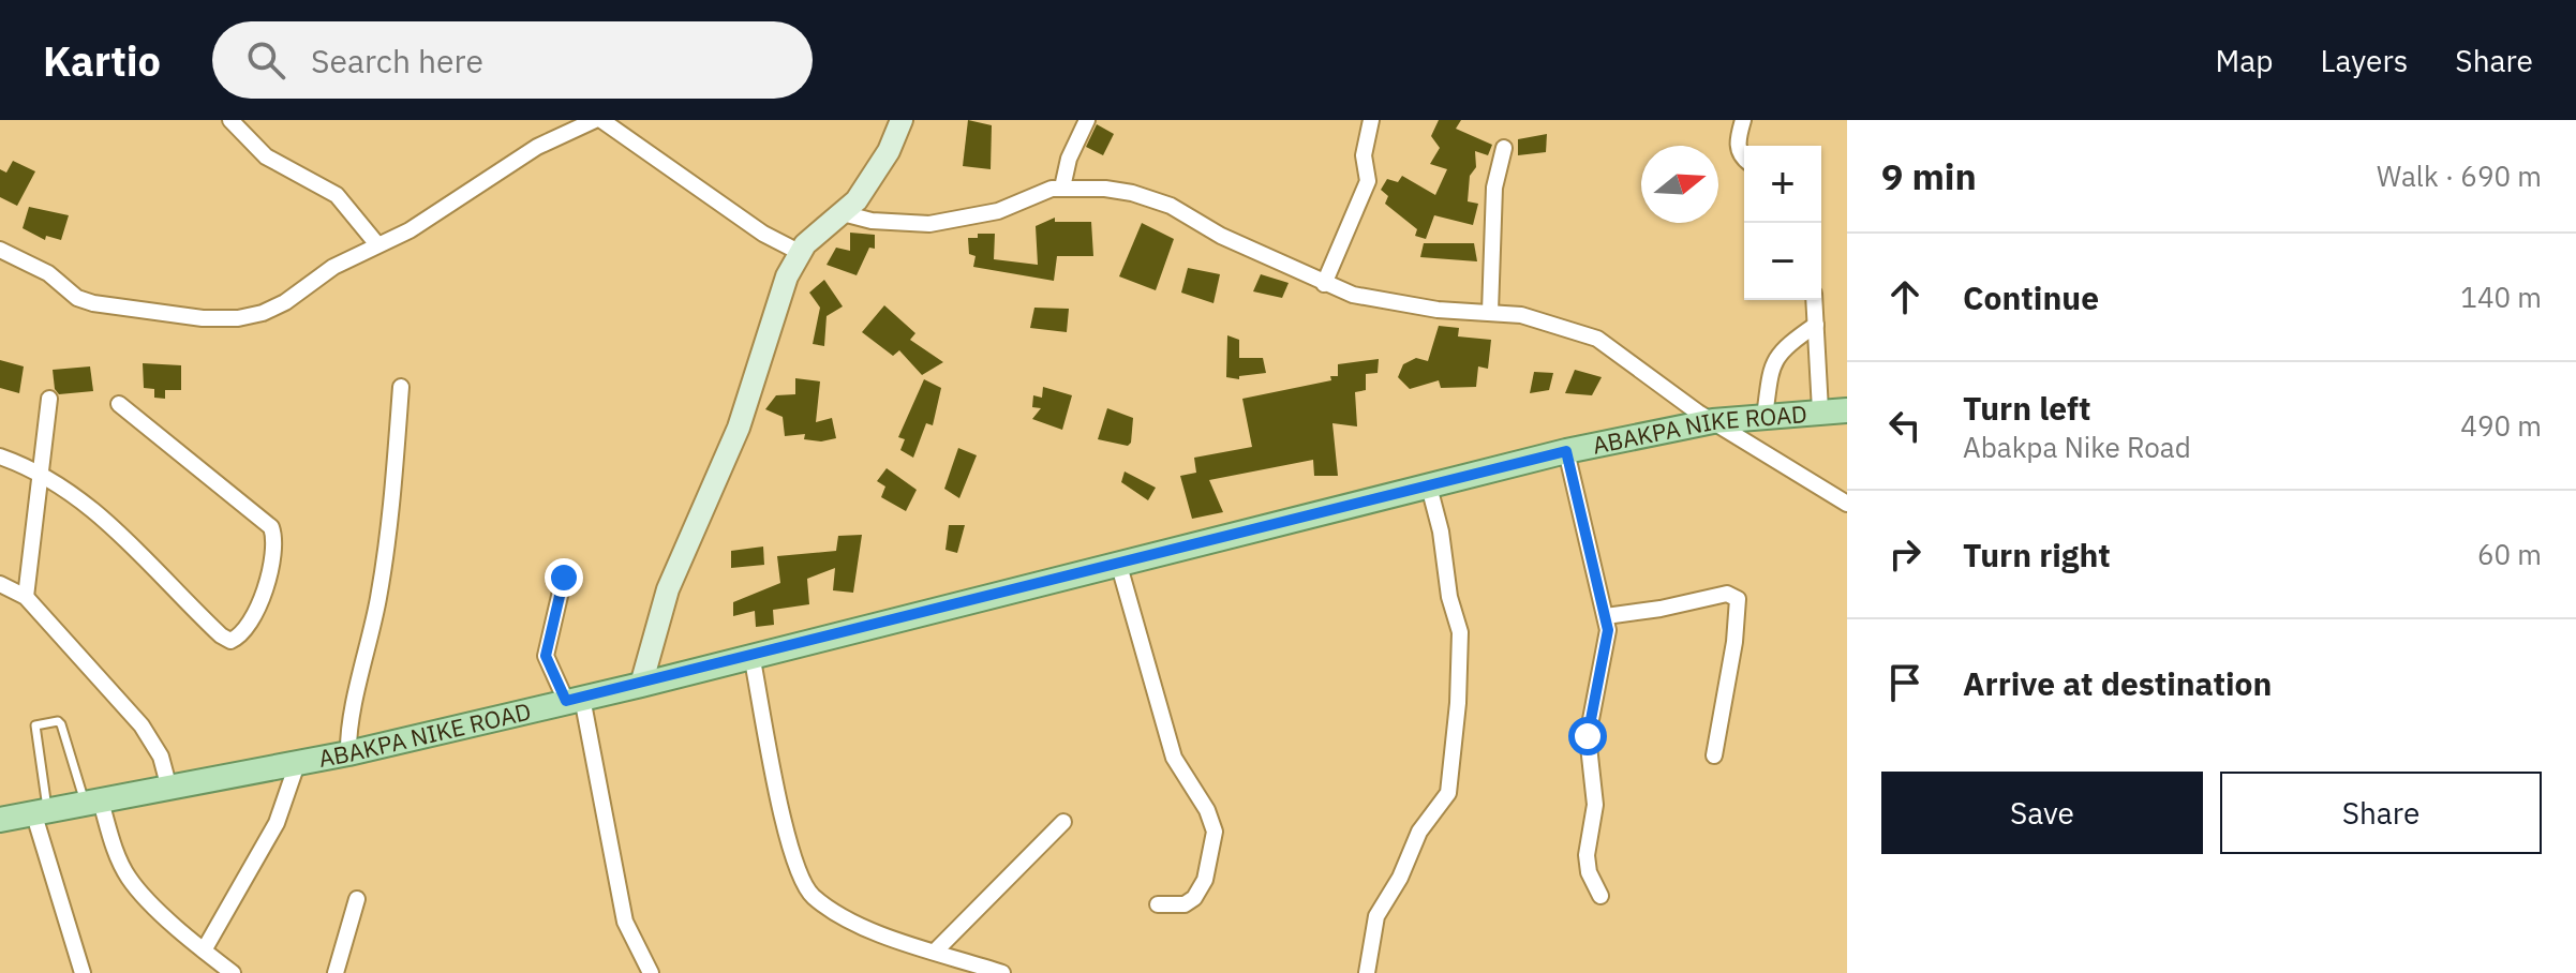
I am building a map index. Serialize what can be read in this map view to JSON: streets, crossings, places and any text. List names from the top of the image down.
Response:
{
  "streets": {
    "main road": ["ABAKPA NIKE ROAD"]
  },
  "north": "right",
  "page": {
    "header": "Kartio",
    "search": "Search here",
    "nav": ["Map", "Layers", "Share"],
    "heading": ["9 min", "Walk · 690 m"],
    "map_buttons": ["+", "−"],
    "list": [
      ["Continue", "140 m"],
      ["Turn left", "Abakpa Nike Road", "490 m"],
      ["Turn right", "60 m"],
      "Arrive at destination"
    ],
    "buttons": ["Save", "Share"]
  }
}
